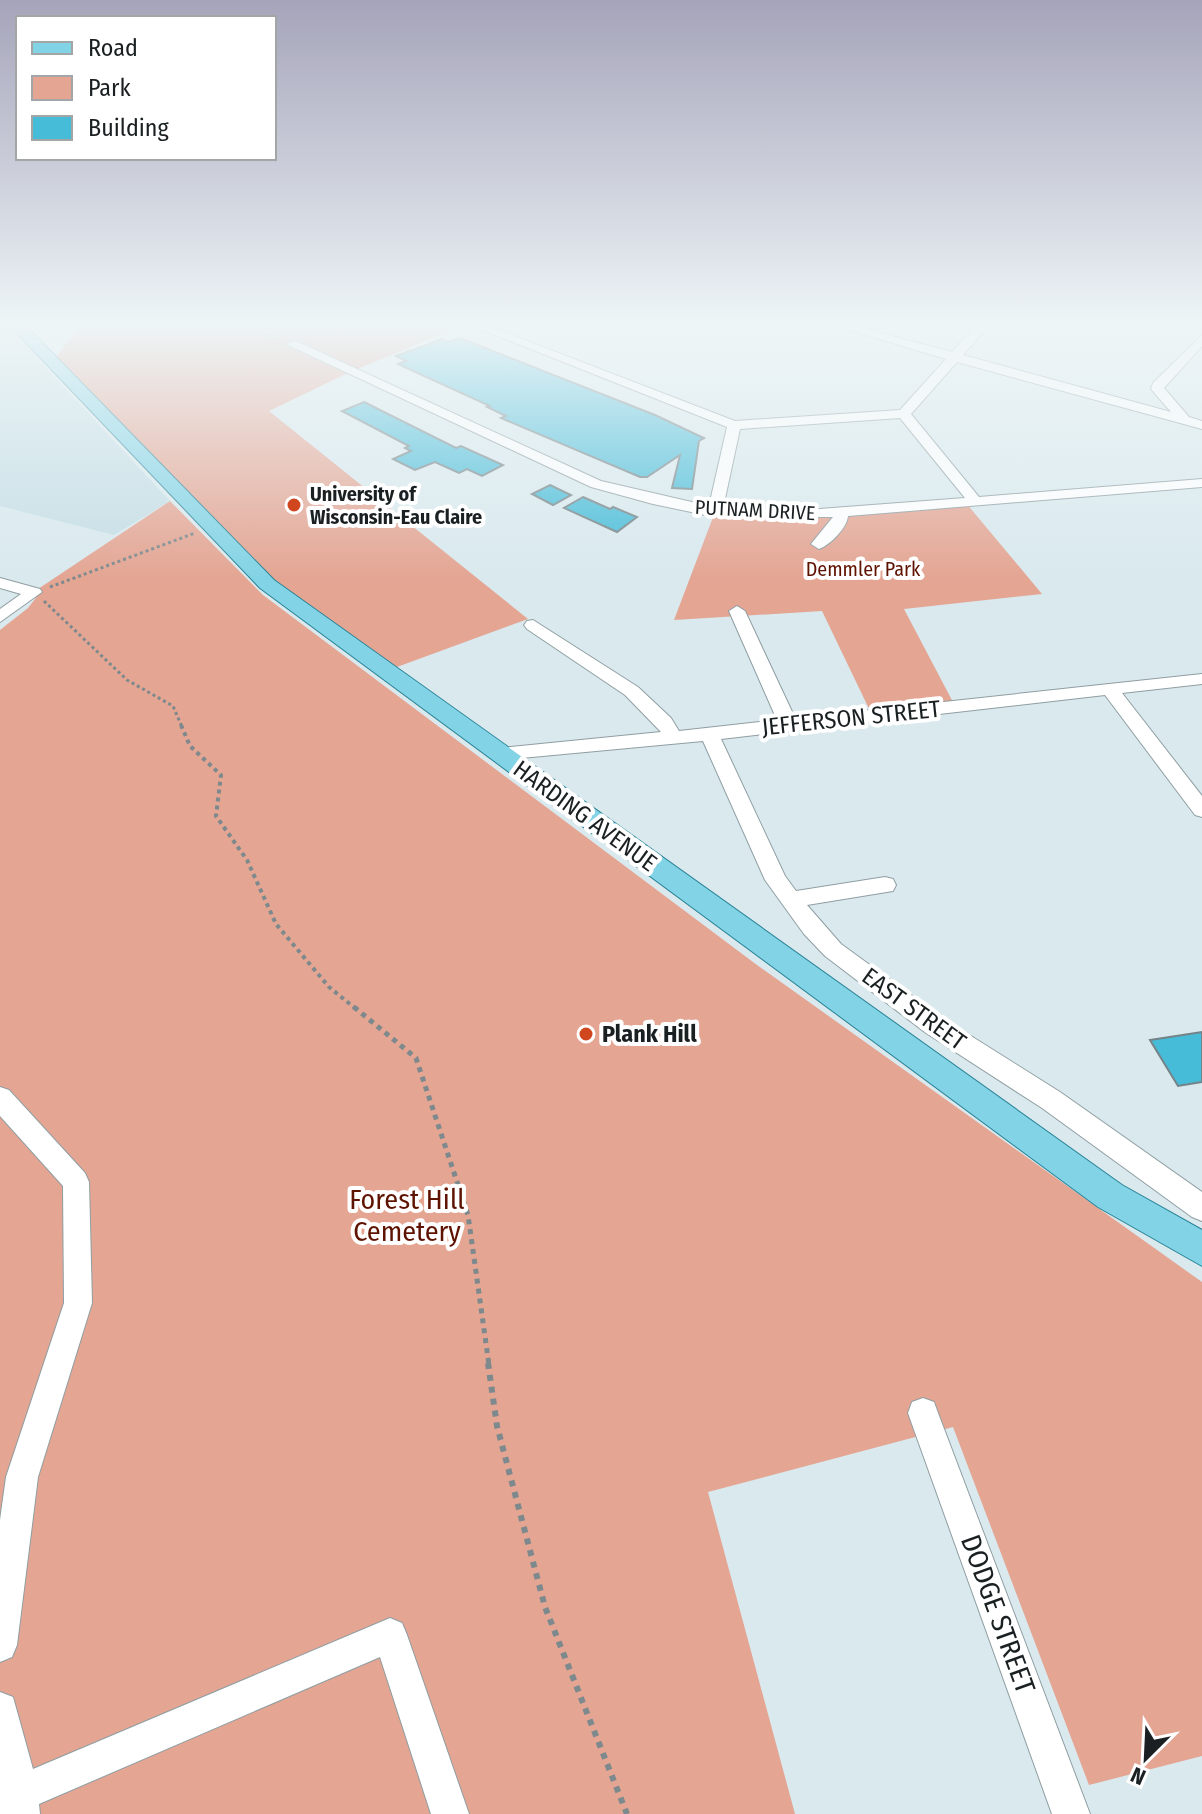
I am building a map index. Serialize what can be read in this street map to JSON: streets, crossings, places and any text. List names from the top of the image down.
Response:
{
  "streets": {
    "main road": ["HARDING AVENUE"],
    "street": [
      "PUTNAM DRIVE",
      "JEFFERSON STREET",
      "EAST STREET",
      "DODGE STREET"
    ]
  },
  "crossings": [
    ["JEFFERSON STREET", "HARDING AVENUE"],
    ["JEFFERSON STREET", "EAST STREET"]
  ],
  "parks": ["Demmler Park", "Forest Hill Cemetery"],
  "places": ["University of Wisconsin-Eau Claire", "Plank Hill"],
  "legend": ["Road", "Park", "Building"],
  "north": "bottom left"
}
